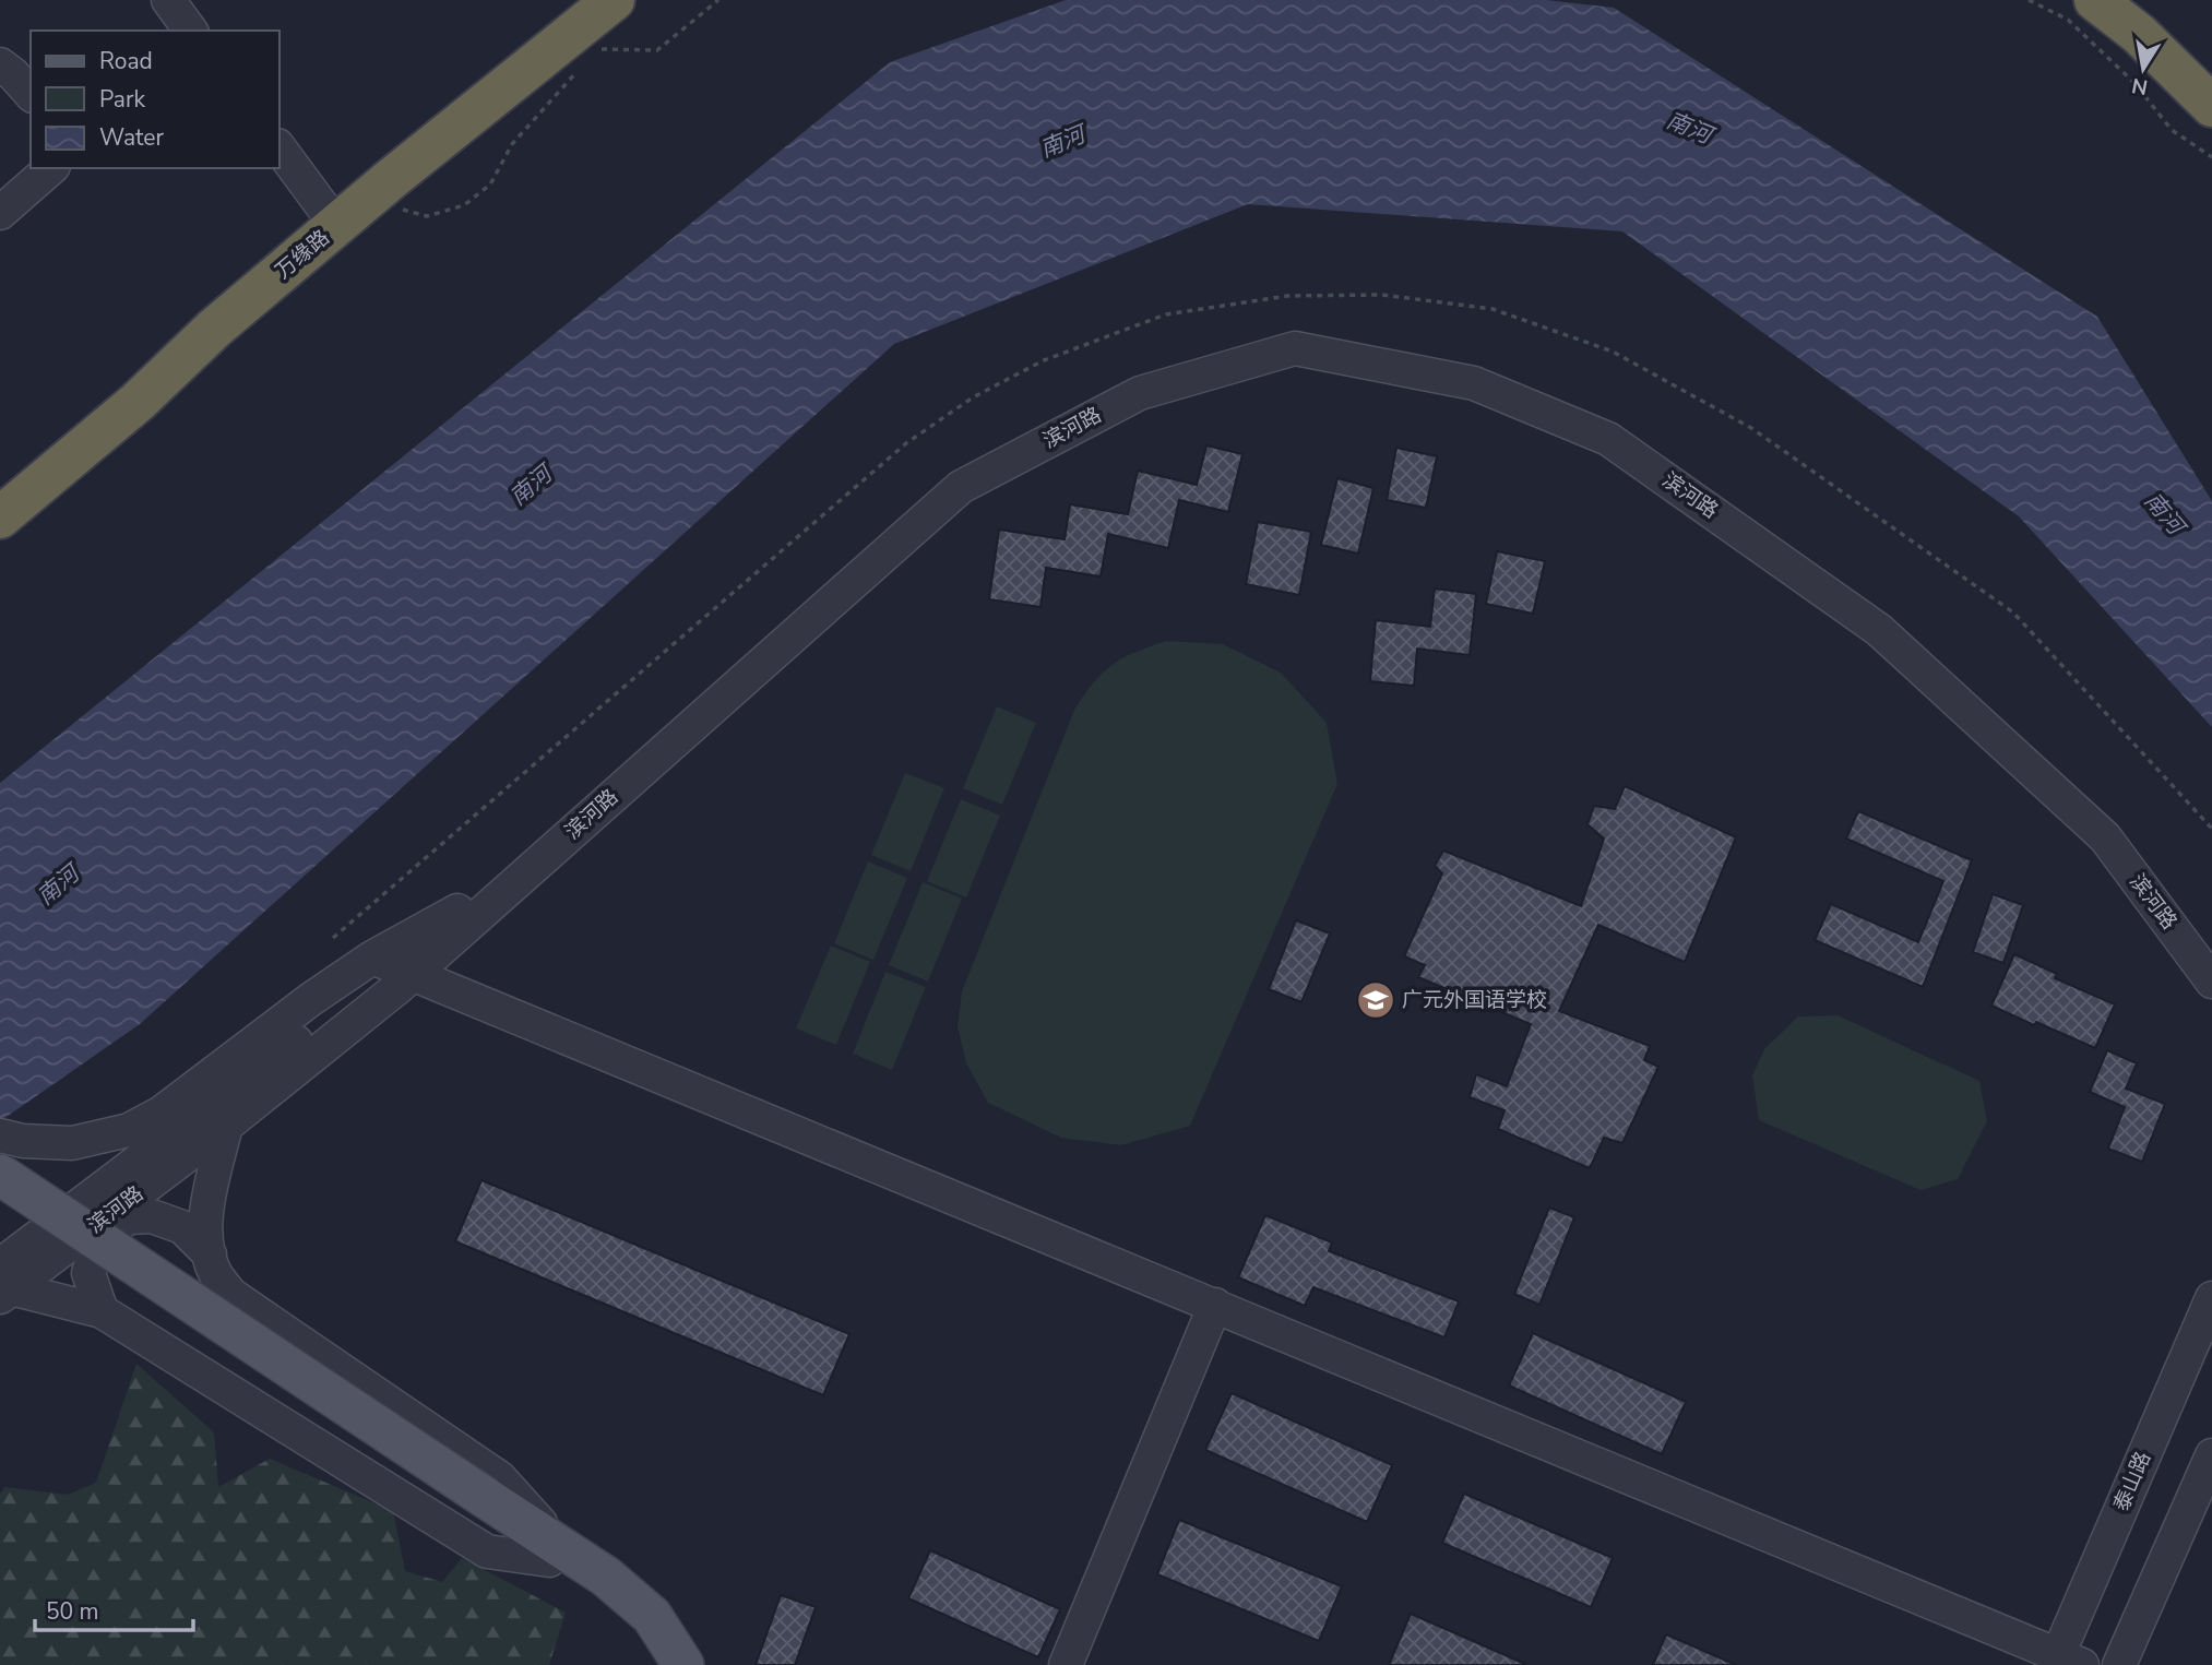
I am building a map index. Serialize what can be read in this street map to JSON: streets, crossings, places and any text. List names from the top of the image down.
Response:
{
  "streets": {
    "highway": ["万缘路"],
    "street": ["滨河路", "泰山路"]
  },
  "water": ["南河"],
  "places": {
    "school or university": ["广元外国语学校"]
  },
  "legend": ["Road", "Park", "Water"],
  "scale_bar": "50 m",
  "north": "bottom"
}
